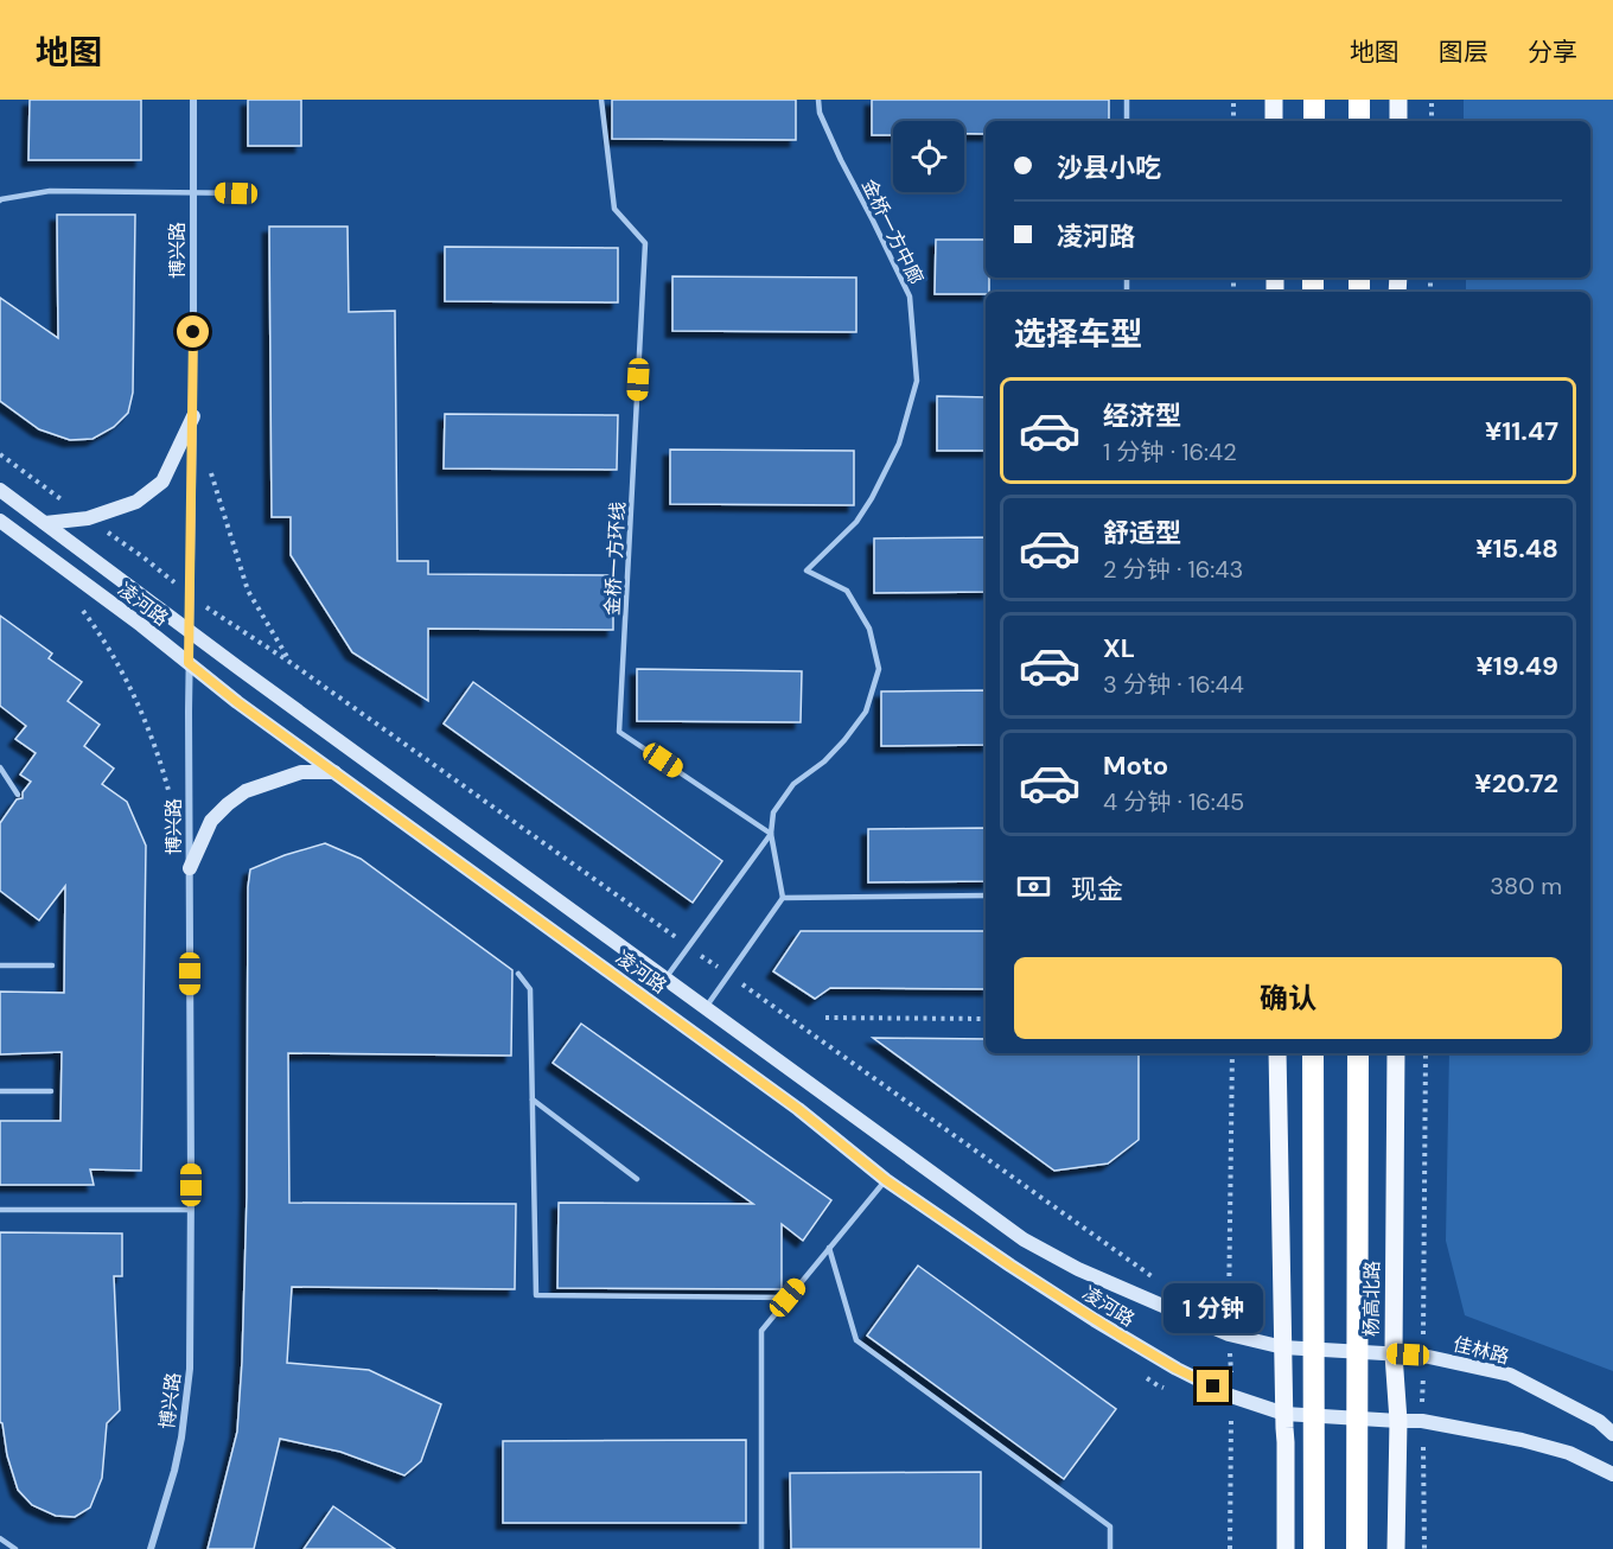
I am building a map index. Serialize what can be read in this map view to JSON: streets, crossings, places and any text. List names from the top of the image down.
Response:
{
  "streets": {
    "highway": ["杨高北路"],
    "street": ["博兴路", "凌河路", "佳林路"],
    "lane": ["金桥一方中廊", "金桥一方环线"]
  },
  "crossings": [
    ["金桥一方中廊", "金桥一方环线"],
    ["博兴路", "凌河路"],
    ["凌河路", "佳林路"],
    ["杨高北路", "佳林路"]
  ],
  "page": {
    "header": "地图",
    "nav": ["地图", "图层", "分享"],
    "banner": ["沙县小吃", "凌河路"],
    "heading": "选择车型",
    "list": [
      {
        "name": "经济型",
        "note": "1 分钟 · 16:42",
        "value": "¥11.47"
      },
      {
        "name": "舒适型",
        "note": "2 分钟 · 16:43",
        "value": "¥15.48"
      },
      {
        "name": "XL",
        "note": "3 分钟 · 16:44",
        "value": "¥19.49"
      },
      {
        "name": "Moto",
        "note": "4 分钟 · 16:45",
        "value": "¥20.72"
      }
    ],
    "pay": ["现金", "380 m"],
    "buttons": "确认",
    "bubble": "1 分钟"
  }
}
